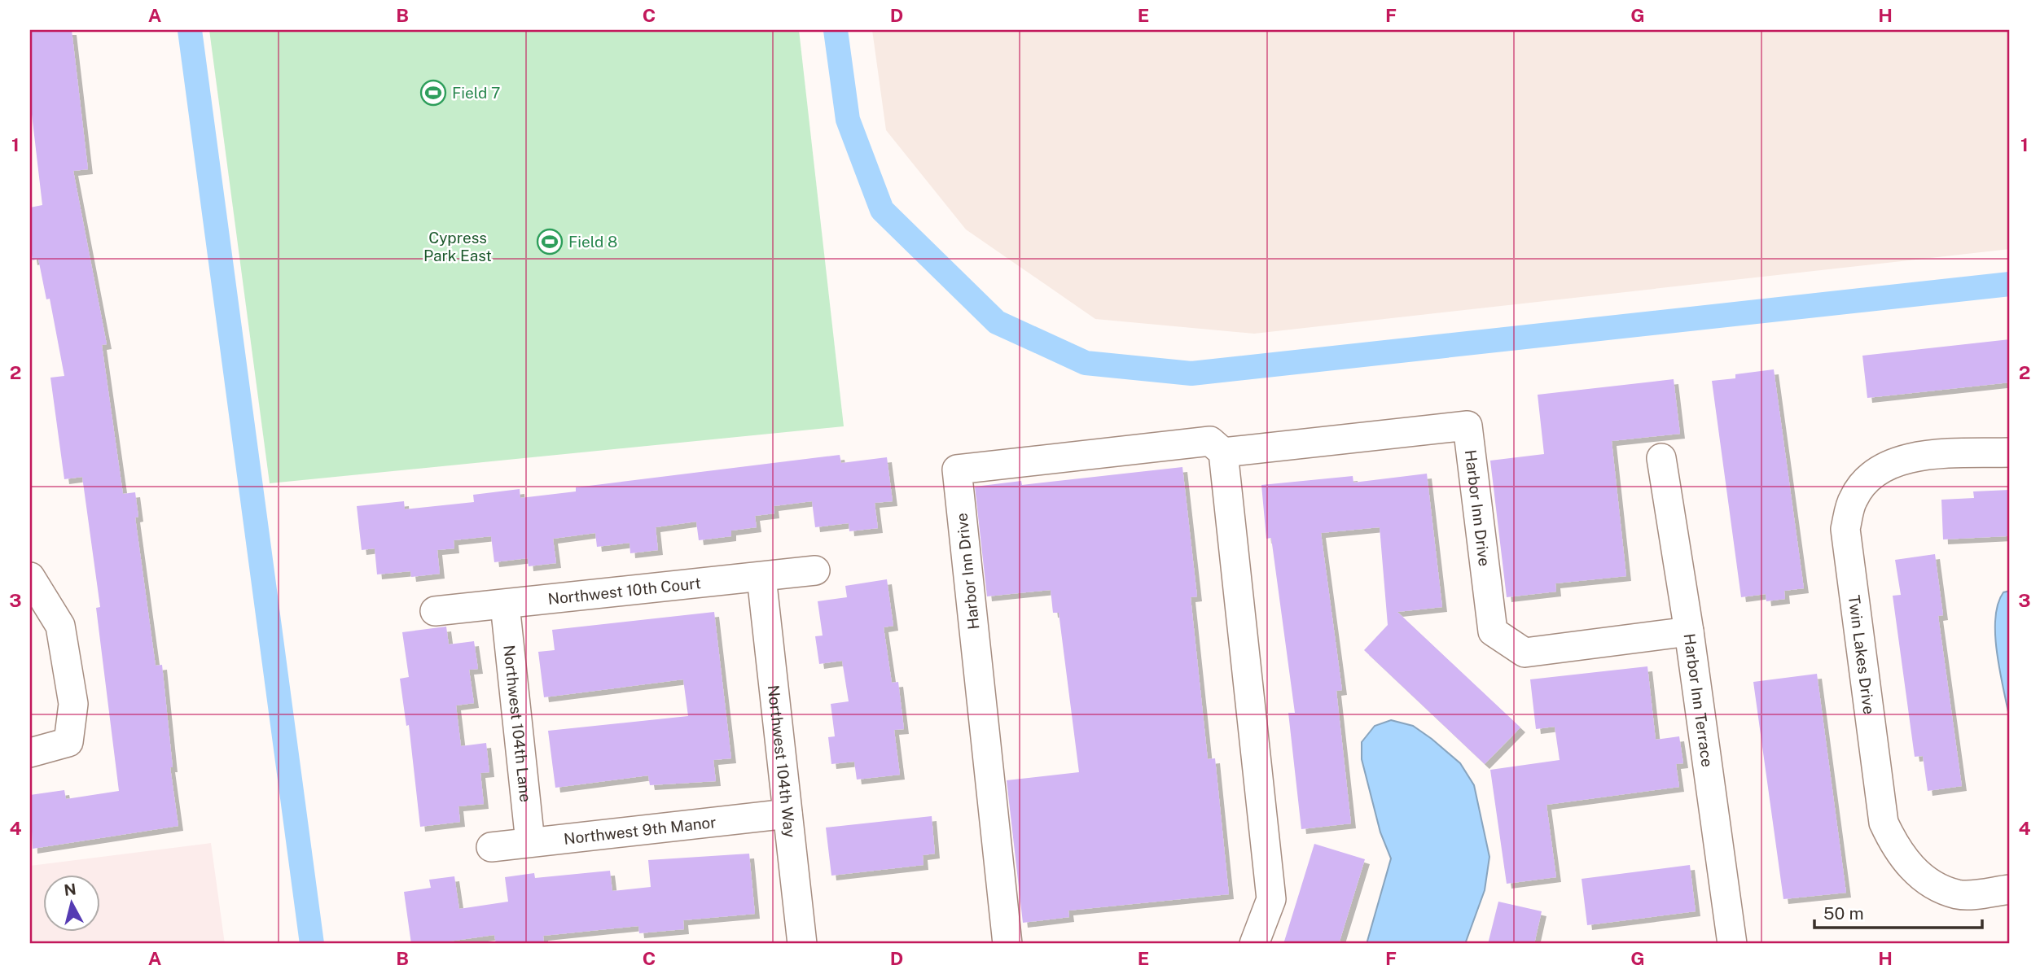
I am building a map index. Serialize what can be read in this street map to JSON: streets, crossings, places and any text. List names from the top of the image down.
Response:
{
  "streets": {
    "street": [
      "Harbor Inn Drive",
      "Northwest 10th Court",
      "Twin Lakes Drive",
      "Harbor Inn Terrace",
      "Northwest 104th Lane",
      "Northwest 104th Way",
      "Northwest 9th Manor"
    ]
  },
  "crossings": [
    ["Harbor Inn Drive", "Harbor Inn Terrace"],
    ["Northwest 10th Court", "Northwest 104th Lane"],
    ["Northwest 10th Court", "Northwest 104th Way"],
    ["Northwest 104th Lane", "Northwest 9th Manor"],
    ["Northwest 104th Way", "Northwest 9th Manor"]
  ],
  "parks": ["Cypress Park East"],
  "places": {
    "sports": ["Field 7", "Field 8"]
  },
  "scale_bar": "50 m",
  "north": "top",
  "grid": {
    "columns": [
      "A",
      "B",
      "C",
      "D",
      "E",
      "F",
      "G",
      "H"
    ],
    "rows": [
      "1",
      "2",
      "3",
      "4"
    ]
  }
}
